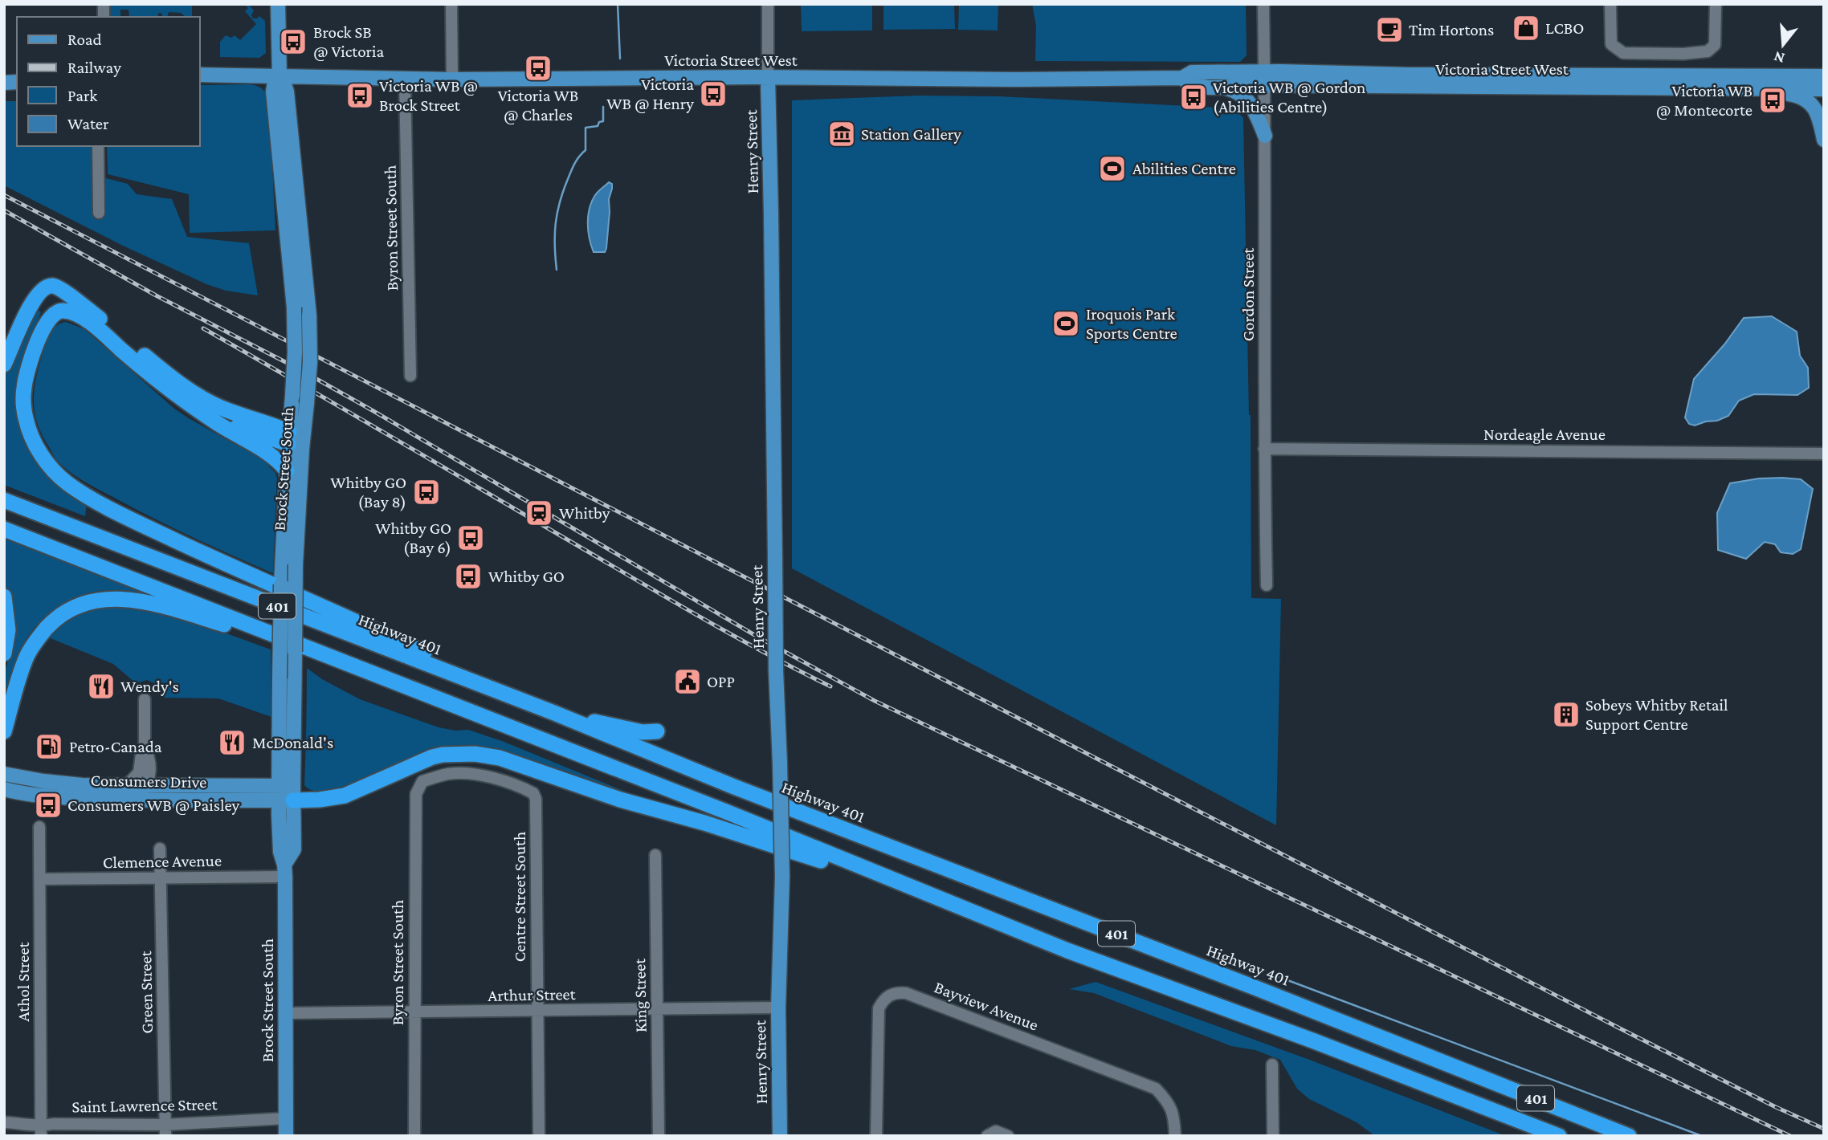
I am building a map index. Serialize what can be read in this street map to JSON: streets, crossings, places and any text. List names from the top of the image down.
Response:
{
  "streets": {
    "highway": ["401", "Highway 401"],
    "main road": [
      "Victoria Street West",
      "Henry Street",
      "Brock Street South",
      "Consumers Drive"
    ],
    "street": [
      "Byron Street South",
      "Gordon Street",
      "Nordeagle Avenue",
      "Clemence Avenue",
      "Centre Street South",
      "Athol Street",
      "Green Street",
      "Arthur Street",
      "King Street",
      "Bayview Avenue",
      "Saint Lawrence Street"
    ]
  },
  "crossings": [
    ["Victoria Street West", "Henry Street"],
    ["Victoria Street West", "Byron Street South"],
    ["Victoria Street West", "Gordon Street"],
    ["Victoria Street West", "Brock Street South"],
    ["Henry Street", "Arthur Street"],
    ["Byron Street South", "Centre Street South"],
    ["Byron Street South", "Arthur Street"],
    ["Gordon Street", "Nordeagle Avenue"],
    ["Brock Street South", "Consumers Drive"],
    ["Brock Street South", "Clemence Avenue"],
    ["Brock Street South", "Arthur Street"],
    ["Brock Street South", "Saint Lawrence Street"],
    ["Clemence Avenue", "Athol Street"],
    ["Clemence Avenue", "Green Street"],
    ["Centre Street South", "Arthur Street"],
    ["Athol Street", "Saint Lawrence Street"],
    ["Green Street", "Saint Lawrence Street"],
    ["Arthur Street", "King Street"]
  ],
  "places": {
    "shop": ["LCBO"],
    "cafe": ["Tim Hortons"],
    "bus stop": [
      "Brock SB @ Victoria",
      "Victoria WB @ Charles",
      "Victoria WB @ Henry",
      "Victoria WB @ Brock Street",
      "Victoria WB @ Gordon (Abilities Centre)",
      "Victoria WB @ Montecorte",
      "Whitby GO (Bay 8)",
      "Whitby GO (Bay 6)",
      "Whitby GO",
      "Consumers WB @ Paisley"
    ],
    "museum": ["Station Gallery"],
    "sports": ["Abilities Centre", "Iroquois Park Sports Centre"],
    "station": ["Whitby"],
    "public building": ["OPP"],
    "restaurant": ["Wendy's", "McDonald's"],
    "building": ["Sobeys Whitby Retail Support Centre"],
    "fuel station": ["Petro-Canada"]
  },
  "legend": [
    "Road",
    "Railway",
    "Park",
    "Water"
  ],
  "north": "bottom"
}
